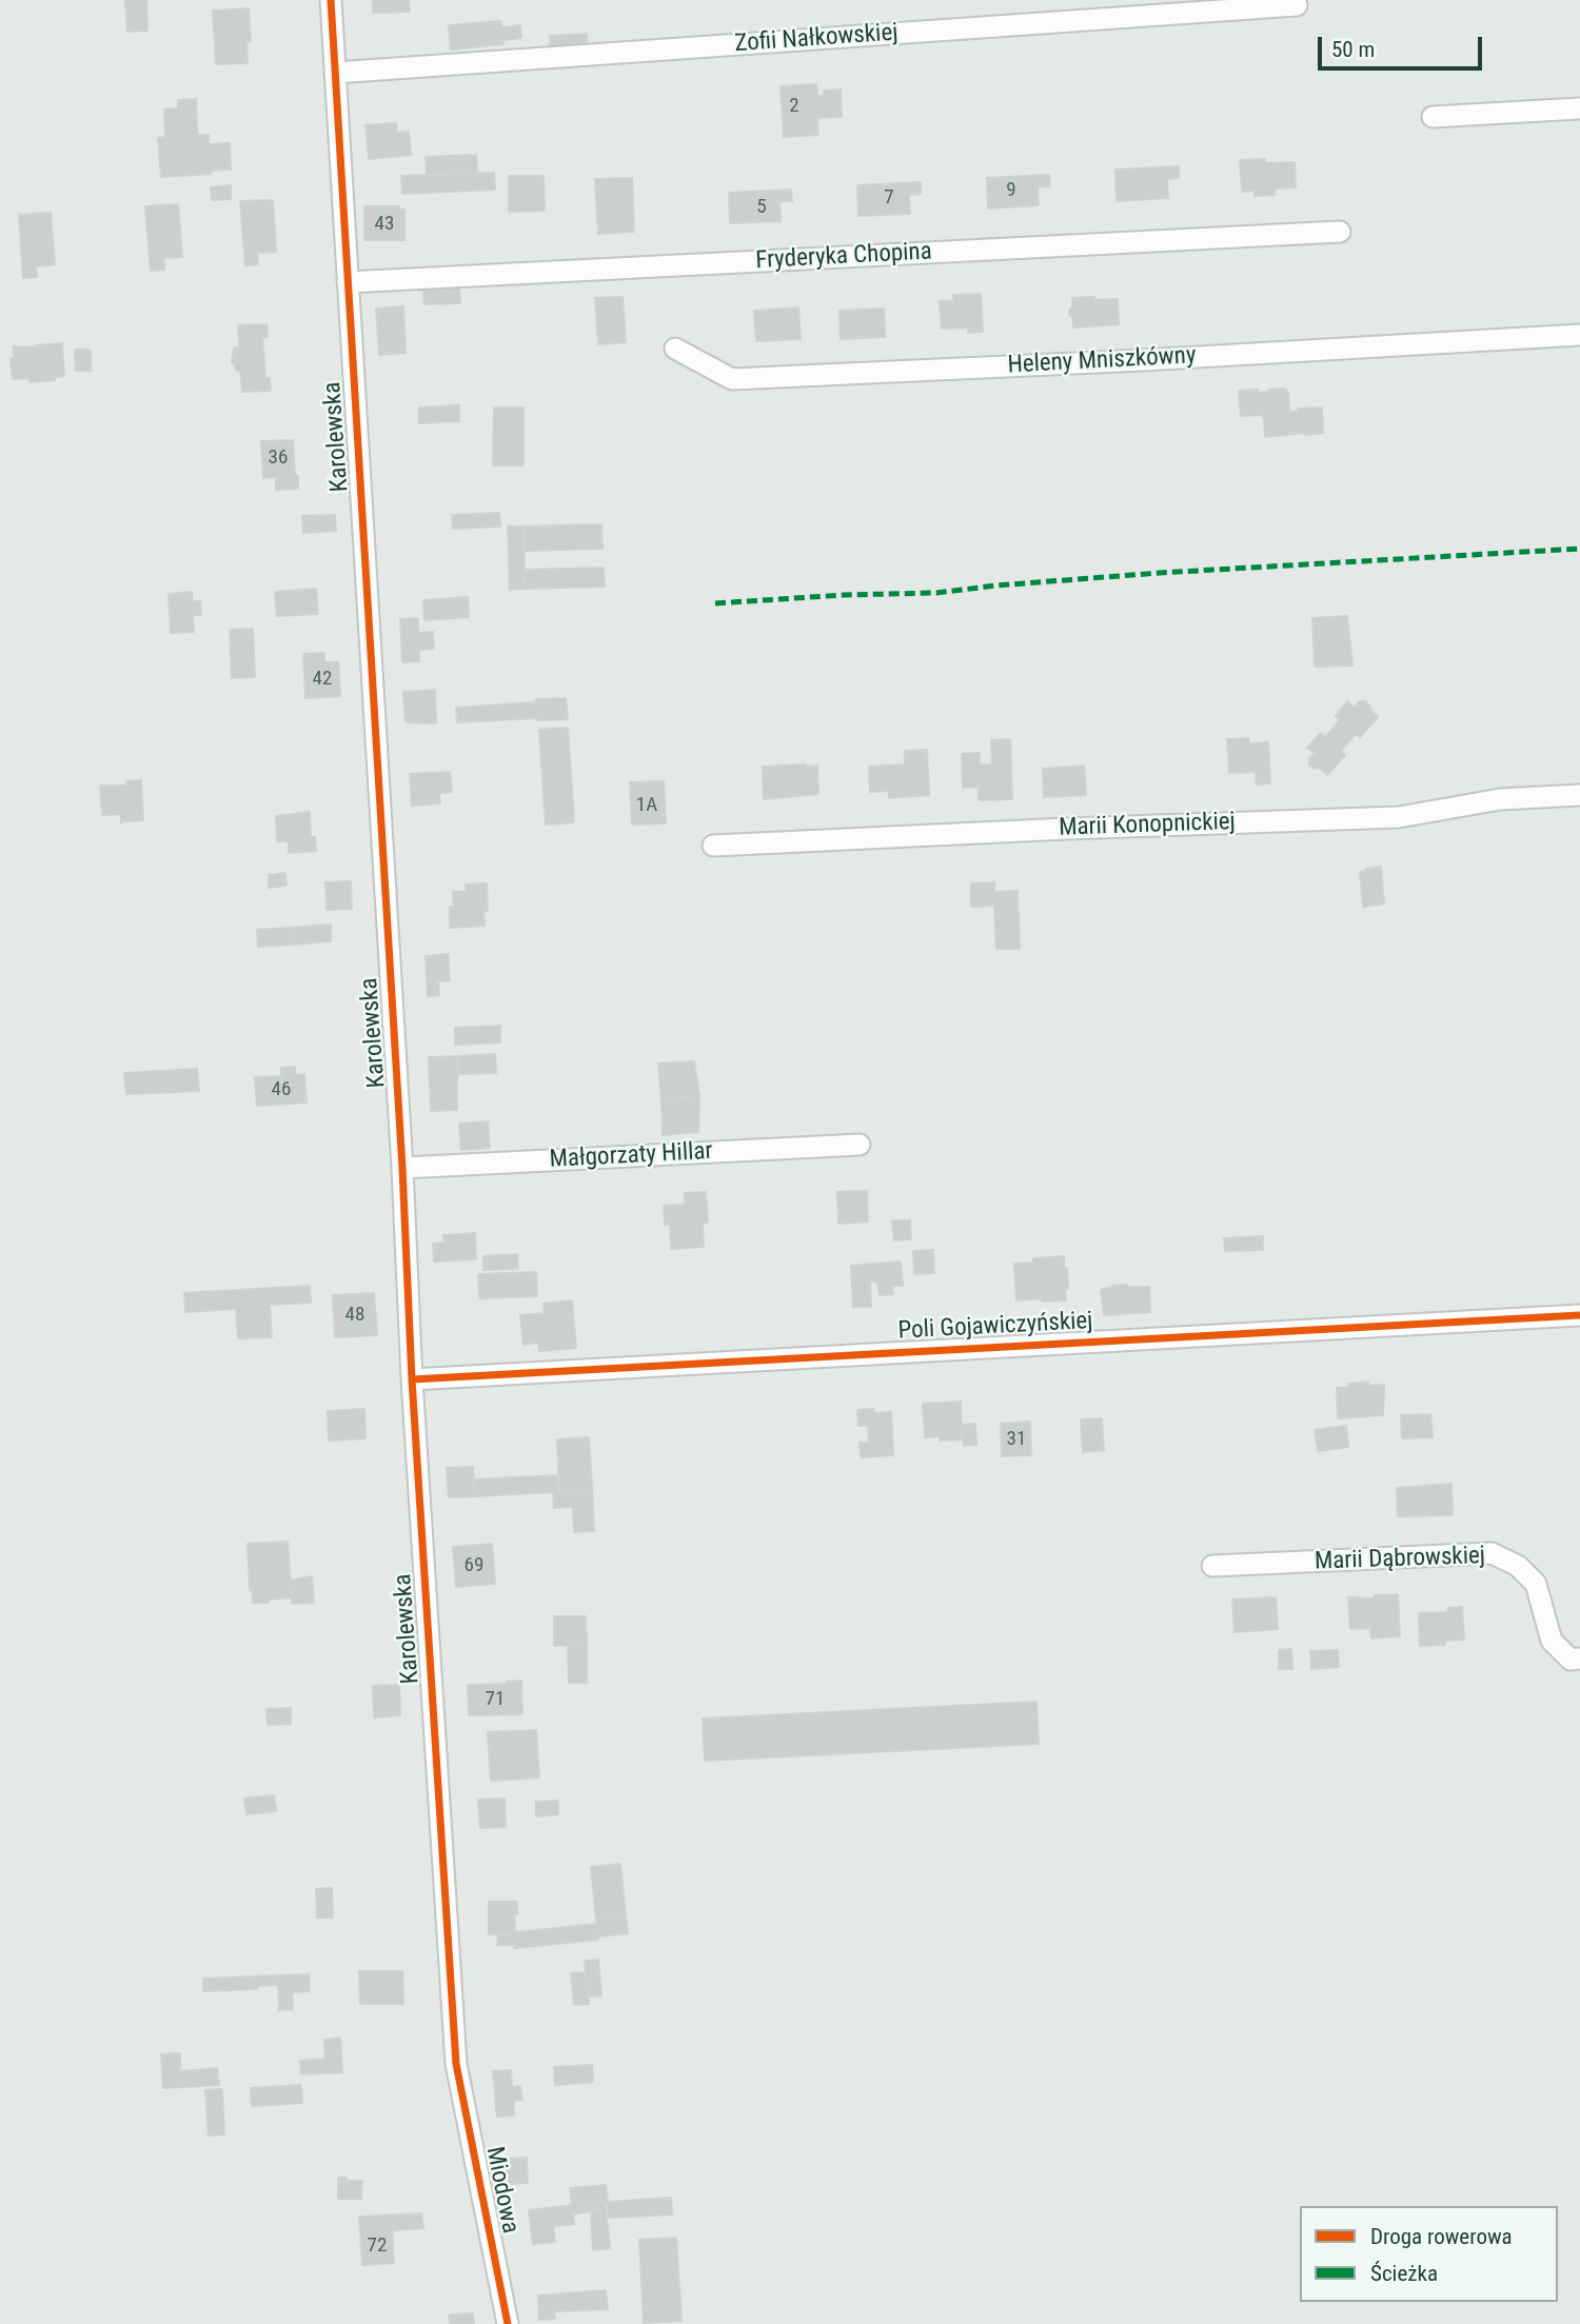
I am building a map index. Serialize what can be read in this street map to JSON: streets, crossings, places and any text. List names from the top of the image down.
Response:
{
  "streets": {
    "street": [
      "Zofii Nałkowskiej",
      "Fryderyka Chopina",
      "Heleny Mniszkówny",
      "Karolewska",
      "Marii Konopnickiej",
      "Małgorzaty Hillar",
      "Poli Gojawiczyńskiej",
      "Marii Dąbrowskiej",
      "Miodowa"
    ]
  },
  "crossings": [
    ["Zofii Nałkowskiej", "Karolewska"],
    ["Fryderyka Chopina", "Karolewska"],
    ["Karolewska", "Małgorzaty Hillar"],
    ["Karolewska", "Poli Gojawiczyńskiej"],
    ["Karolewska", "Miodowa"]
  ],
  "house_numbers": [
    "2",
    "9",
    "7",
    "5",
    "43",
    "36",
    "42",
    "1A",
    "46",
    "48",
    "31",
    "69",
    "71",
    "72"
  ],
  "legend": ["Droga rowerowa", "Ścieżka"],
  "scale_bar": "50 m"
}
